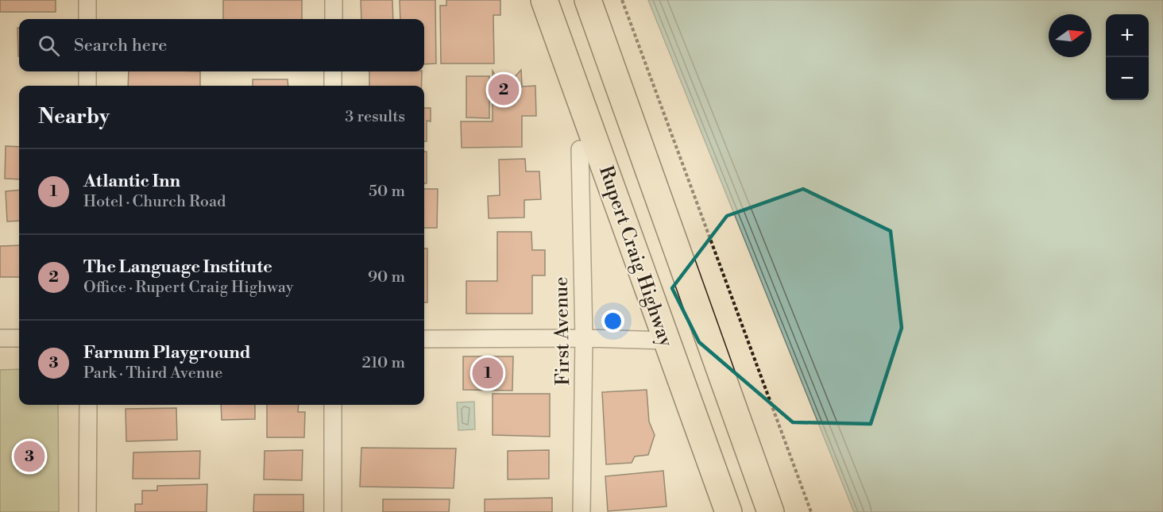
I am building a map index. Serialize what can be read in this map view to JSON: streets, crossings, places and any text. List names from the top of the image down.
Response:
{
  "streets": {
    "main road": ["Rupert Craig Highway"],
    "street": ["First Avenue"]
  },
  "north": "right",
  "page": {
    "map_buttons": ["+", "−"],
    "search": "Search here",
    "pins": ["2", "1", "3"],
    "heading": ["Nearby", "3 results"],
    "list": [
      {
        "mark": "1",
        "name": "Atlantic Inn",
        "note": "Hotel · Church Road",
        "value": "50 m"
      },
      {
        "mark": "2",
        "name": "The Language Institute",
        "note": "Office · Rupert Craig Highway",
        "value": "90 m"
      },
      {
        "mark": "3",
        "name": "Farnum Playground",
        "note": "Park · Third Avenue",
        "value": "210 m"
      }
    ]
  }
}
